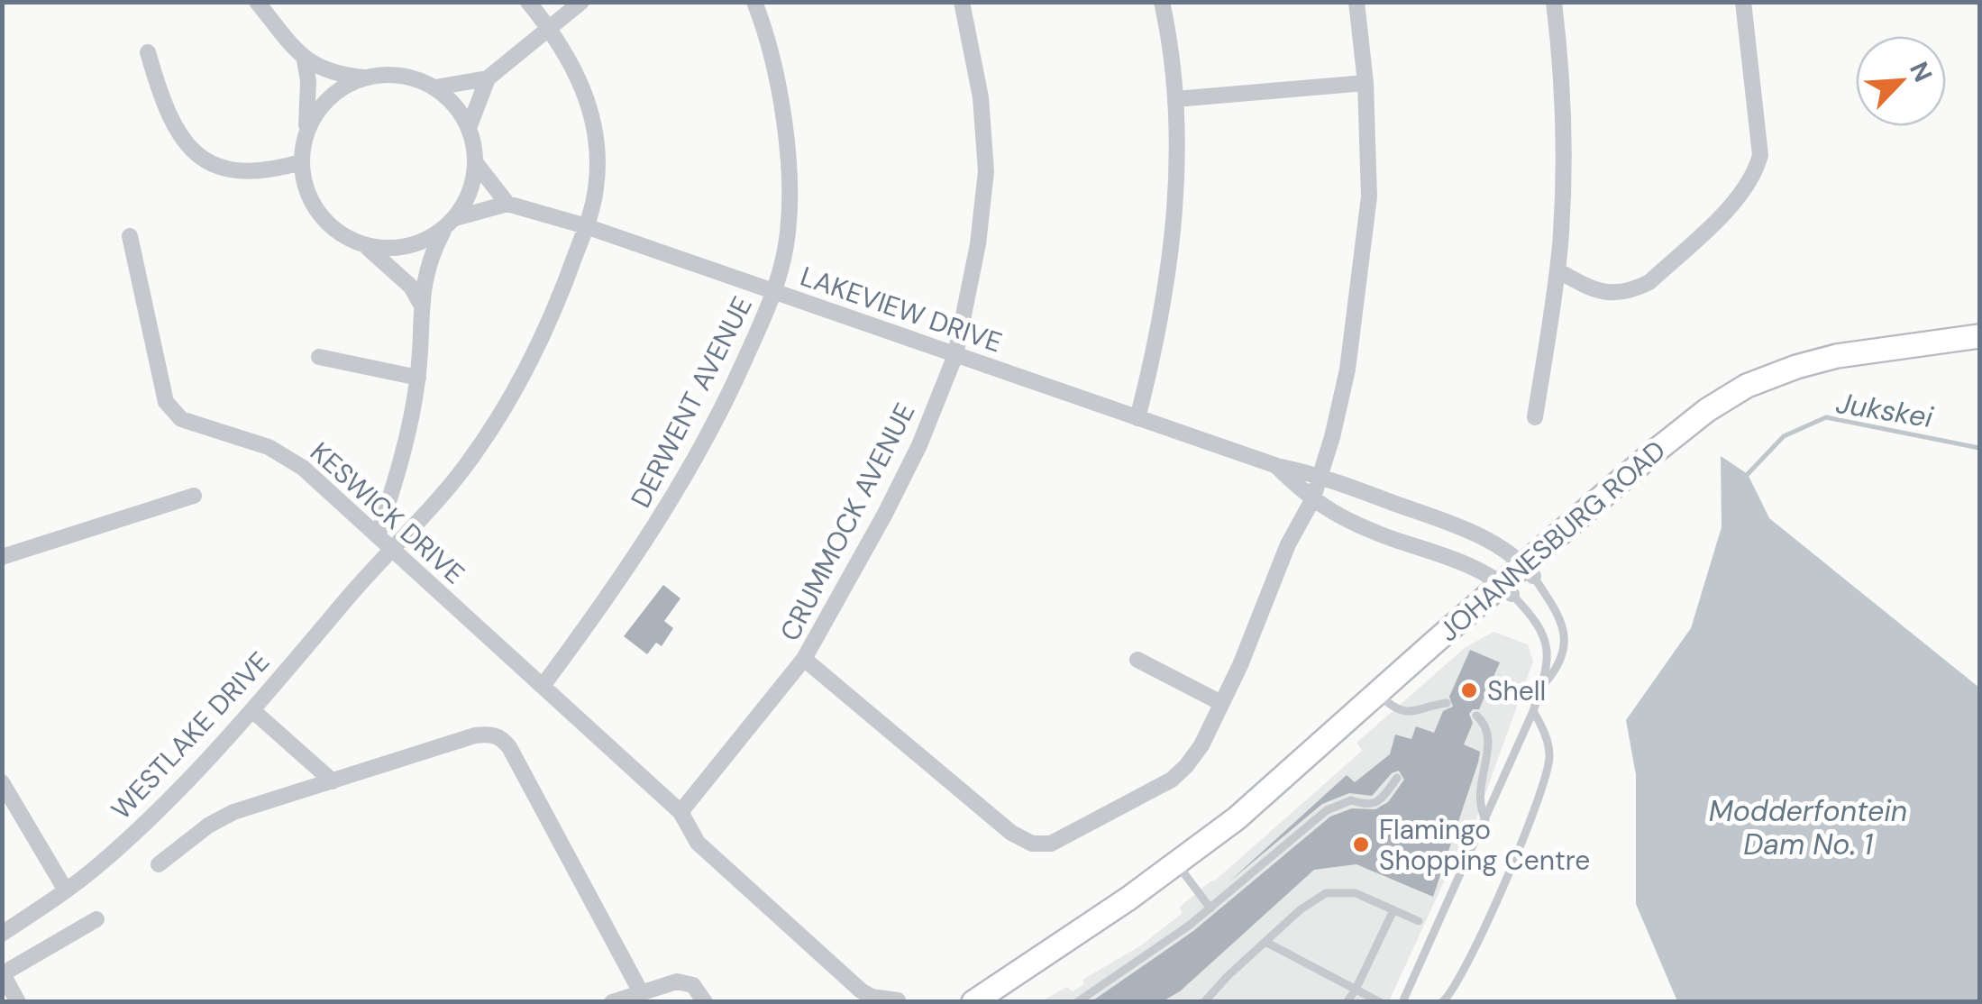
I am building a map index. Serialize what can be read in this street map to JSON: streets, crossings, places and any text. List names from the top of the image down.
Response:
{
  "streets": {
    "street": [
      "LAKEVIEW DRIVE",
      "DERWENT AVENUE",
      "KESWICK DRIVE",
      "CRUMMOCK AVENUE",
      "JOHANNESBURG ROAD",
      "WESTLAKE DRIVE"
    ]
  },
  "crossings": [
    ["LAKEVIEW DRIVE", "DERWENT AVENUE"],
    ["LAKEVIEW DRIVE", "CRUMMOCK AVENUE"],
    ["LAKEVIEW DRIVE", "JOHANNESBURG ROAD"],
    ["LAKEVIEW DRIVE", "WESTLAKE DRIVE"],
    ["DERWENT AVENUE", "KESWICK DRIVE"],
    ["KESWICK DRIVE", "CRUMMOCK AVENUE"],
    ["KESWICK DRIVE", "WESTLAKE DRIVE"]
  ],
  "water": ["Jukskei", "Modderfontein Dam No. 1"],
  "places": ["Shell", "Flamingo Shopping Centre"],
  "north": "top right"
}
